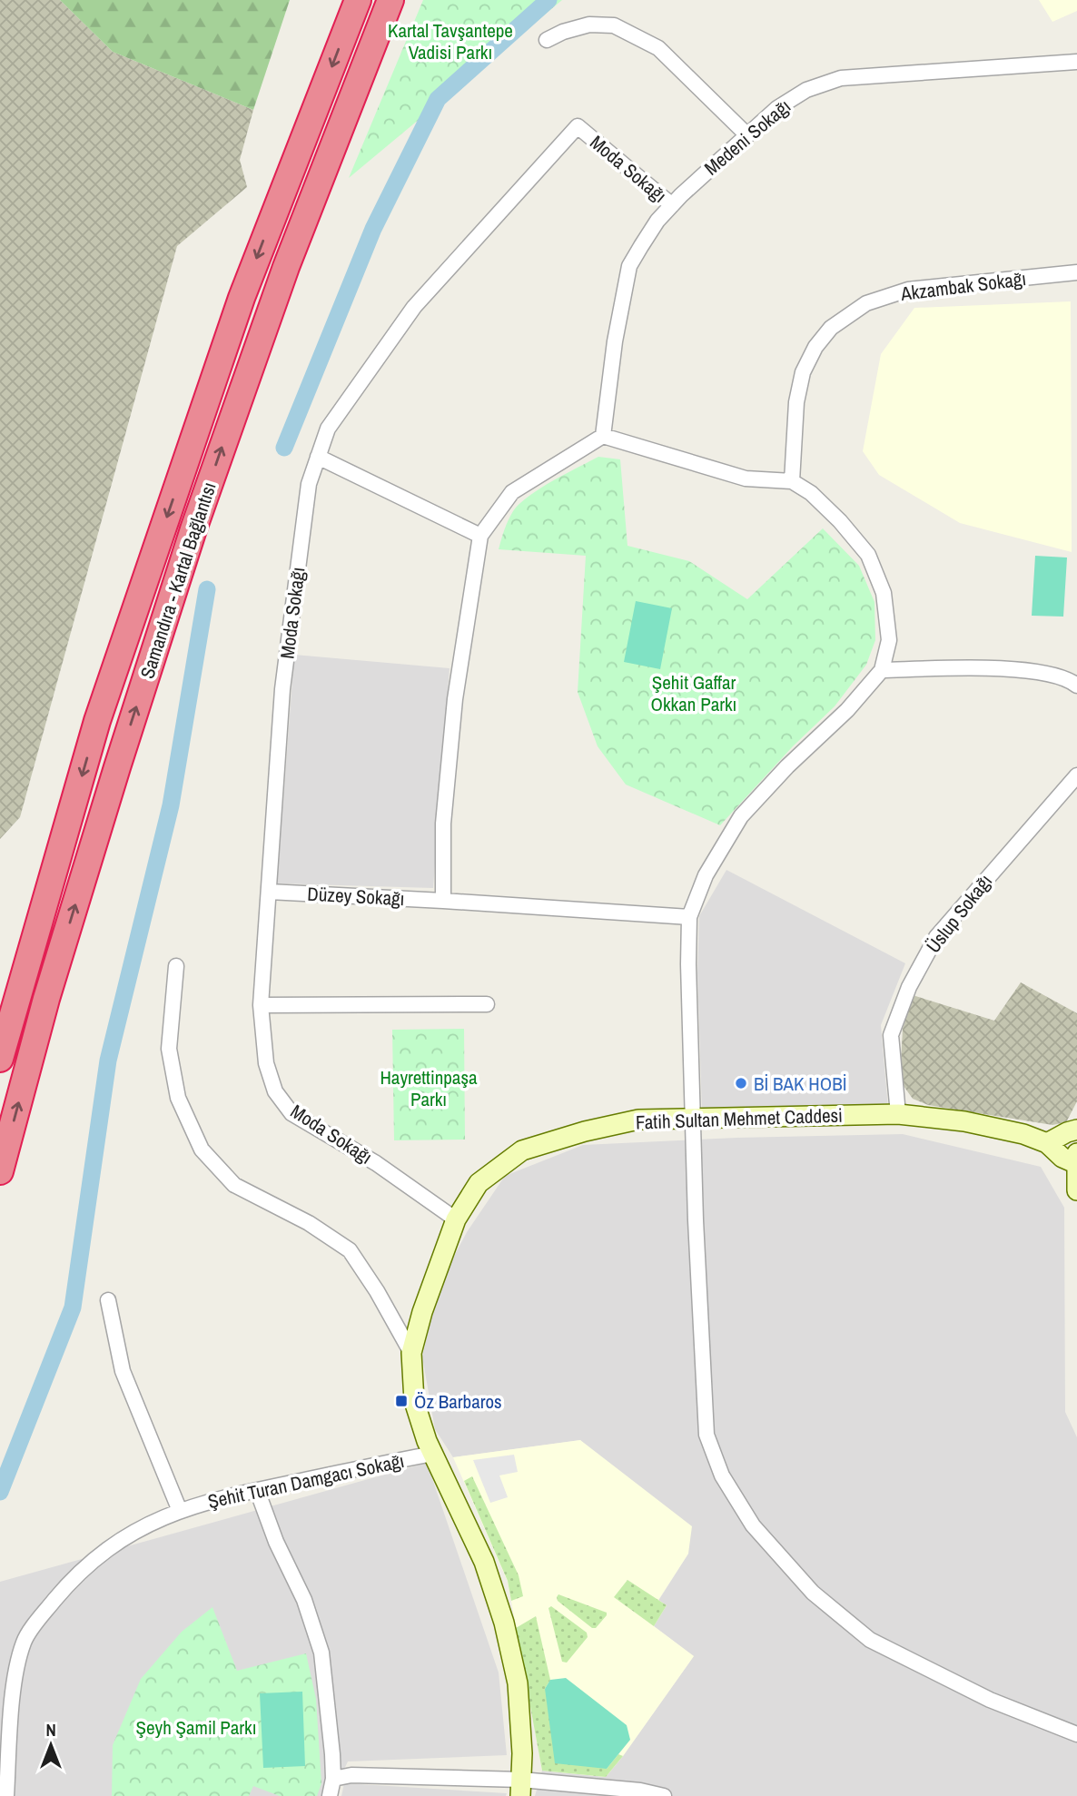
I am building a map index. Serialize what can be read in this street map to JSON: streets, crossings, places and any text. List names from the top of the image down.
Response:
{
  "streets": {
    "highway": ["Samandıra - Kartal Bağlantısı"],
    "street": [
      "Medeni Sokağı",
      "Moda Sokağı",
      "Akzambak Sokağı",
      "Düzey Sokağı",
      "Üslup Sokağı",
      "Fatih Sultan Mehmet Caddesi",
      "Şehit Turan Damgacı Sokağı"
    ]
  },
  "crossings": [
    ["Medeni Sokağı", "Moda Sokağı"],
    ["Moda Sokağı", "Düzey Sokağı"],
    ["Moda Sokağı", "Fatih Sultan Mehmet Caddesi"],
    ["Üslup Sokağı", "Fatih Sultan Mehmet Caddesi"],
    ["Fatih Sultan Mehmet Caddesi", "Şehit Turan Damgacı Sokağı"]
  ],
  "parks": [
    "Kartal Tavşantepe Vadisi Parkı",
    "Şehit Gaffar Okkan Parkı",
    "Hayrettinpaşa Parkı",
    "Şeyh Şamil Parkı"
  ],
  "places": {
    "other": ["Bİ BAK HOBİ"],
    "transit": ["Öz Barbaros"]
  },
  "north": "top"
}
